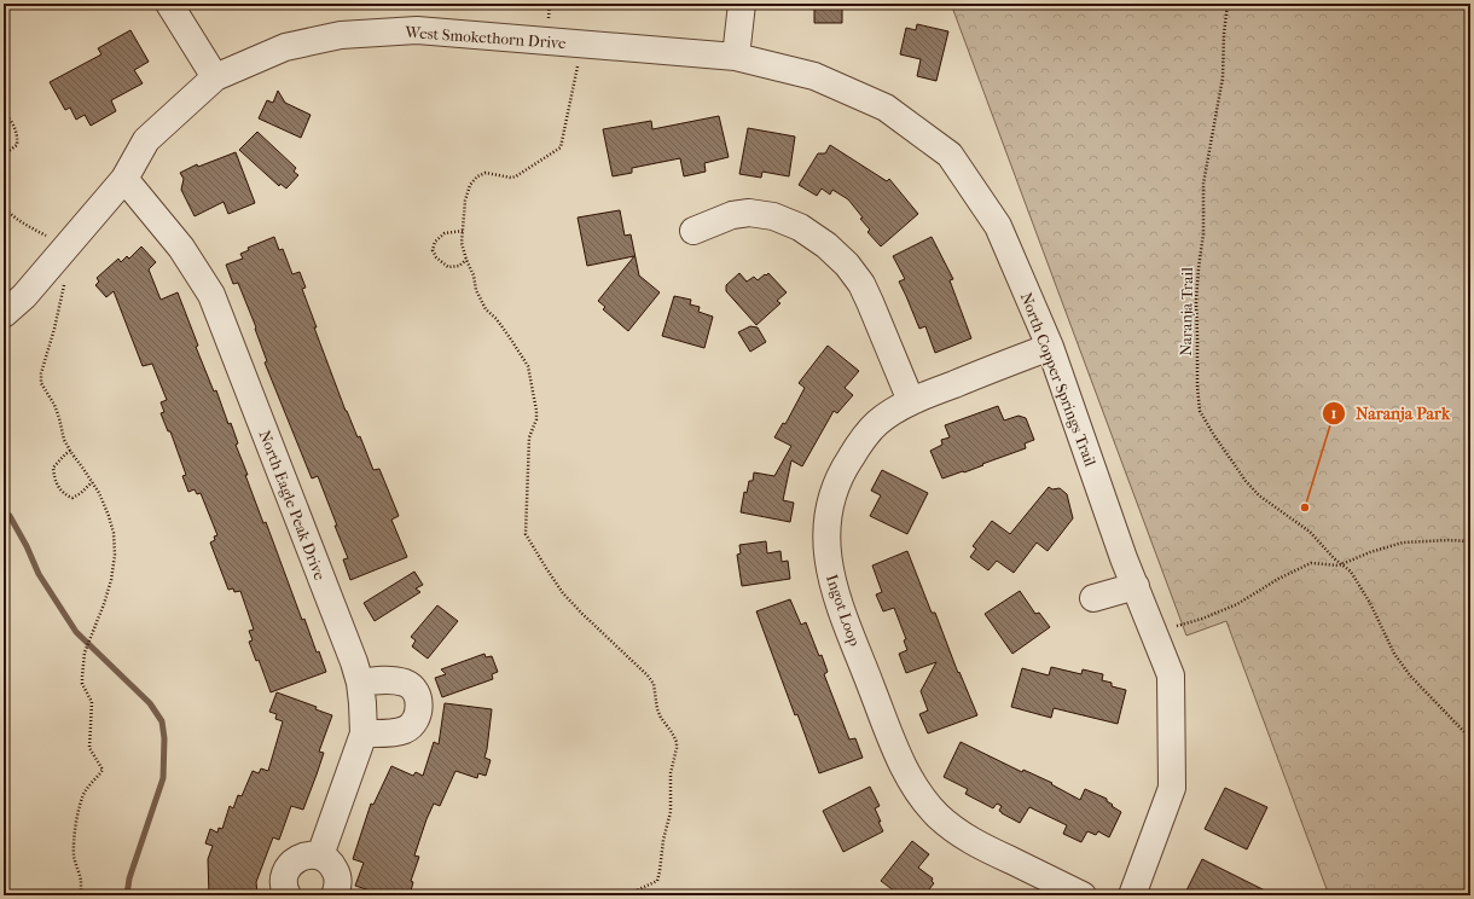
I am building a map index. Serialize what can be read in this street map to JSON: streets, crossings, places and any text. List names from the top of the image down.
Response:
{
  "streets": {
    "street": [
      "West Smokethorn Drive",
      "North Copper Springs Trail",
      "North Eagle Peak Drive",
      "Ingot Loop"
    ],
    "path": ["Naranja Trail"]
  },
  "crossings": [
    ["West Smokethorn Drive", "North Copper Springs Trail"],
    ["West Smokethorn Drive", "North Eagle Peak Drive"],
    ["North Copper Springs Trail", "Ingot Loop"]
  ],
  "places": ["Naranja Park"]
}
